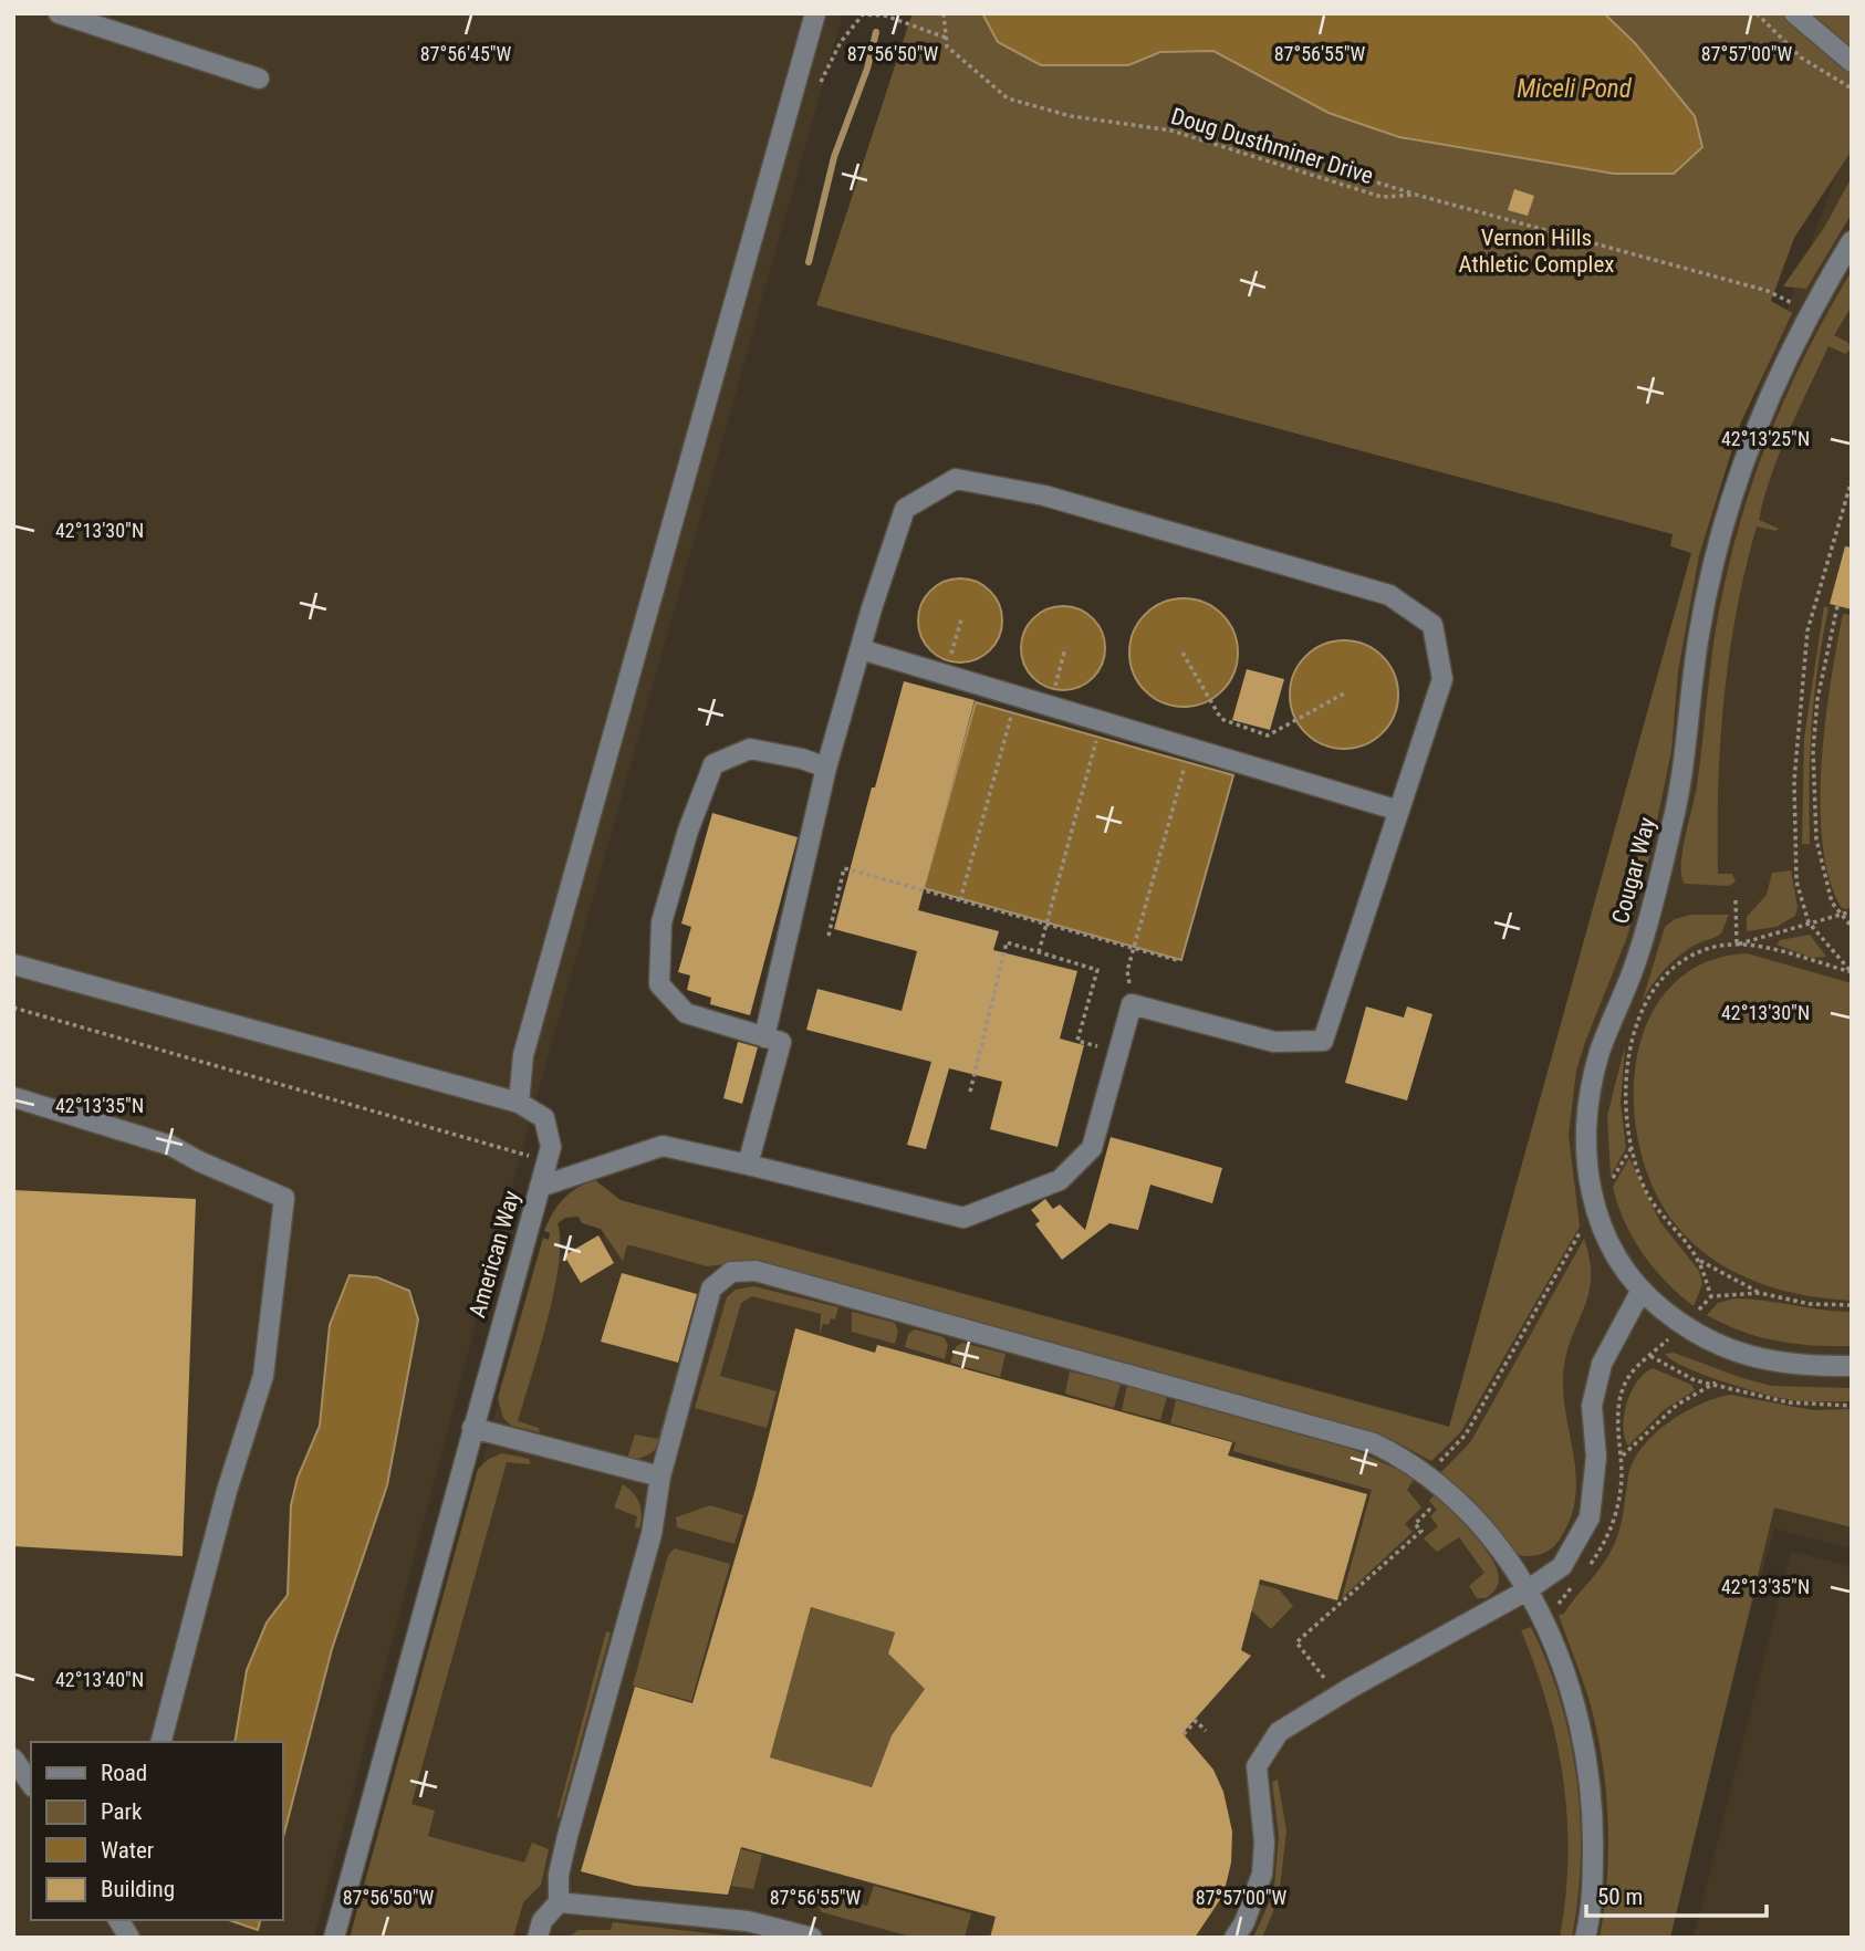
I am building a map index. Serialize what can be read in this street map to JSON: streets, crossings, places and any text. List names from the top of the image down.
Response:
{
  "streets": {
    "street": ["Cougar Way", "American Way"],
    "path": ["Doug Dusthminer Drive"]
  },
  "crossings": [
    ["Doug Dusthminer Drive", "Cougar Way"]
  ],
  "water": ["Miceli Pond"],
  "parks": ["Vernon Hills Athletic Complex"],
  "legend": [
    "Road",
    "Park",
    "Water",
    "Building"
  ],
  "scale_bar": "50 m",
  "coordinates": [
    "87°56'45\"W",
    "87°56'50\"W",
    "87°56'55\"W",
    "87°57'00\"W",
    "42°13'25\"N",
    "42°13'30\"N",
    "42°13'35\"N",
    "42°13'40\"N"
  ]
}
